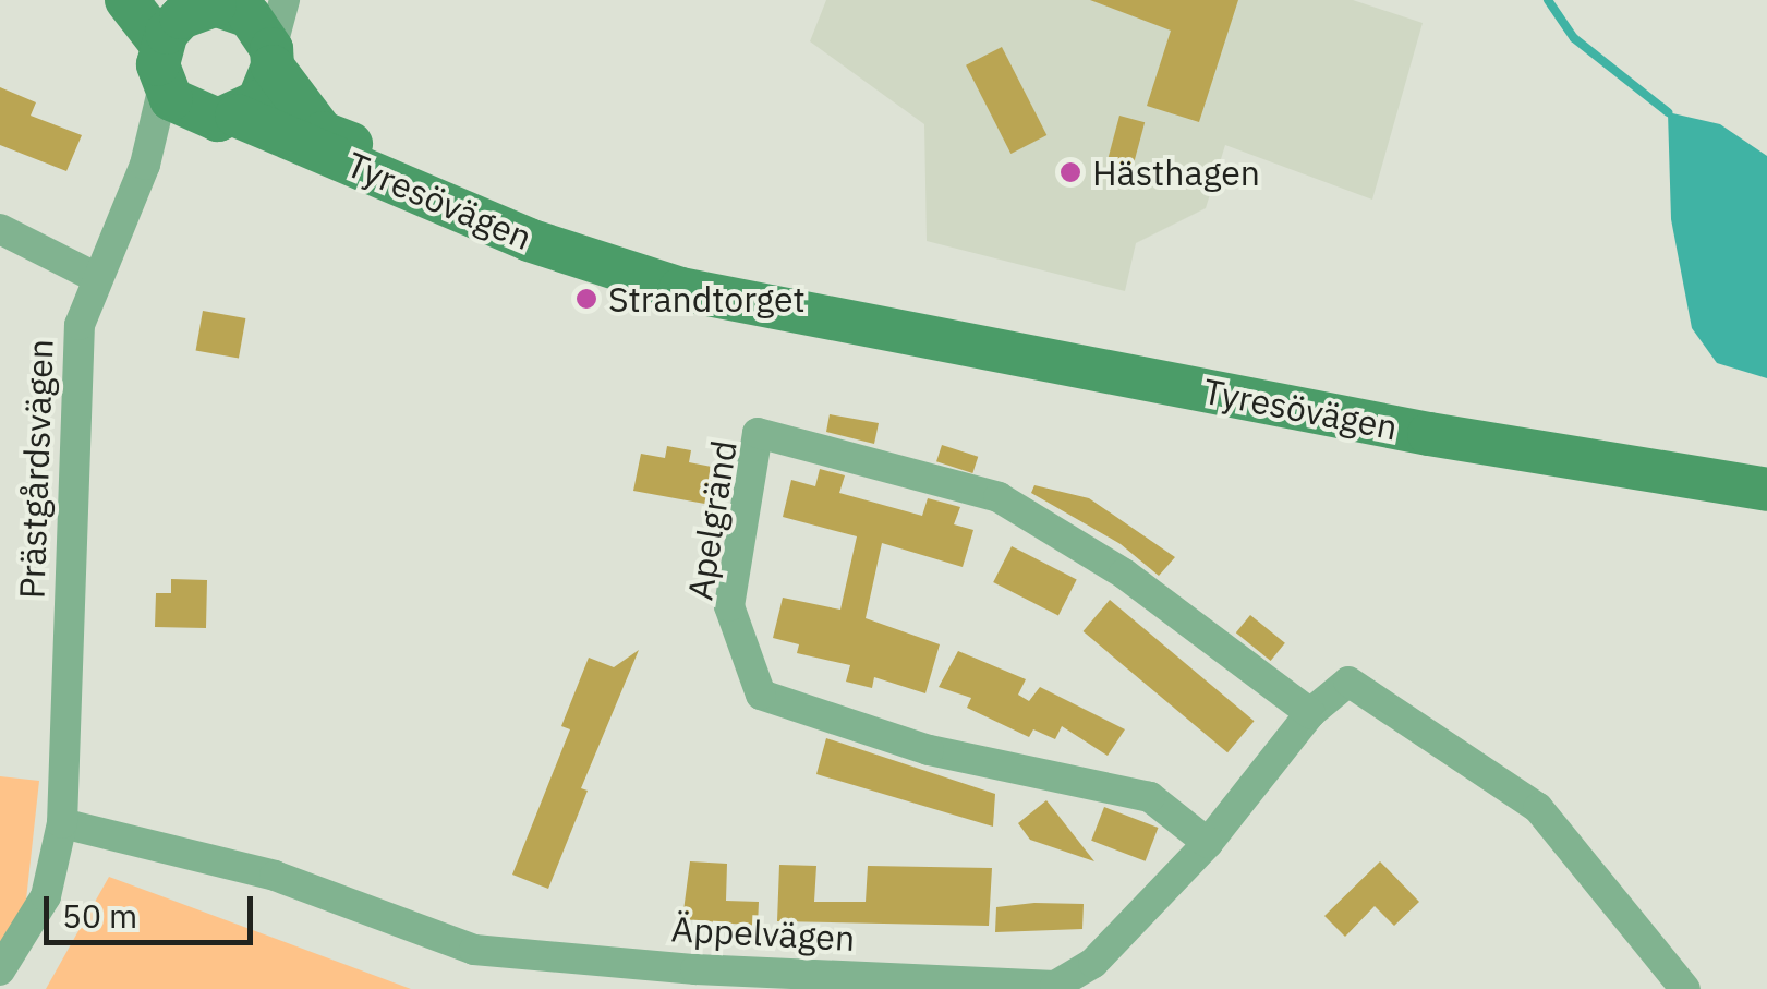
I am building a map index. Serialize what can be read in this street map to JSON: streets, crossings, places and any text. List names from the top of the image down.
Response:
{
  "streets": {
    "main road": ["Tyresövägen"],
    "street": ["Prästgårdsvägen", "Apelgränd", "Äppelvägen"]
  },
  "crossings": [
    ["Tyresövägen", "Prästgårdsvägen"],
    ["Prästgårdsvägen", "Äppelvägen"],
    ["Apelgränd", "Äppelvägen"]
  ],
  "places": ["Hästhagen", "Strandtorget"],
  "scale_bar": "50 m"
}
